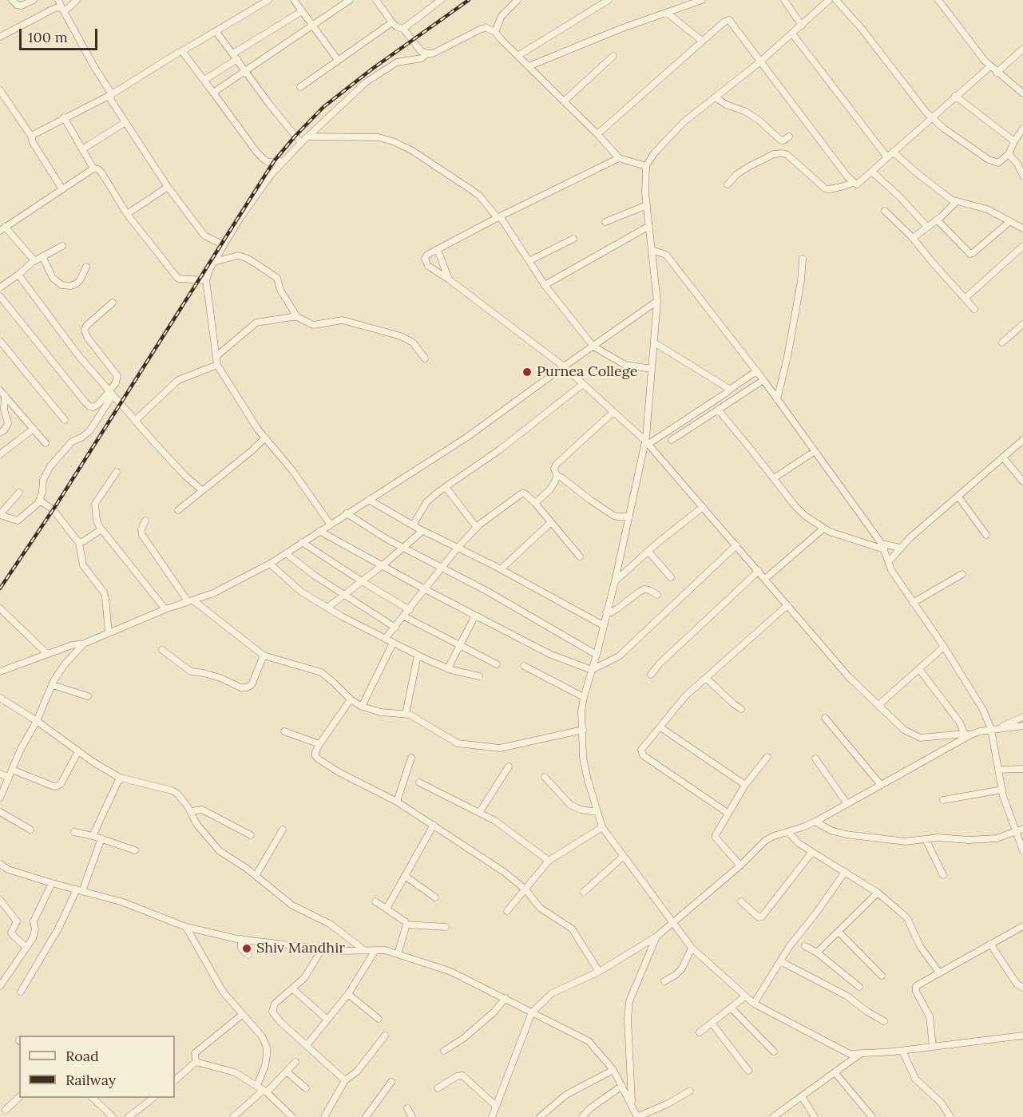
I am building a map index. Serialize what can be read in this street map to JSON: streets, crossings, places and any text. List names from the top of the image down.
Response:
{
  "places": ["Purnea College", "Shiv Mandhir"],
  "legend": ["Road", "Railway"],
  "scale_bar": "100 m"
}
